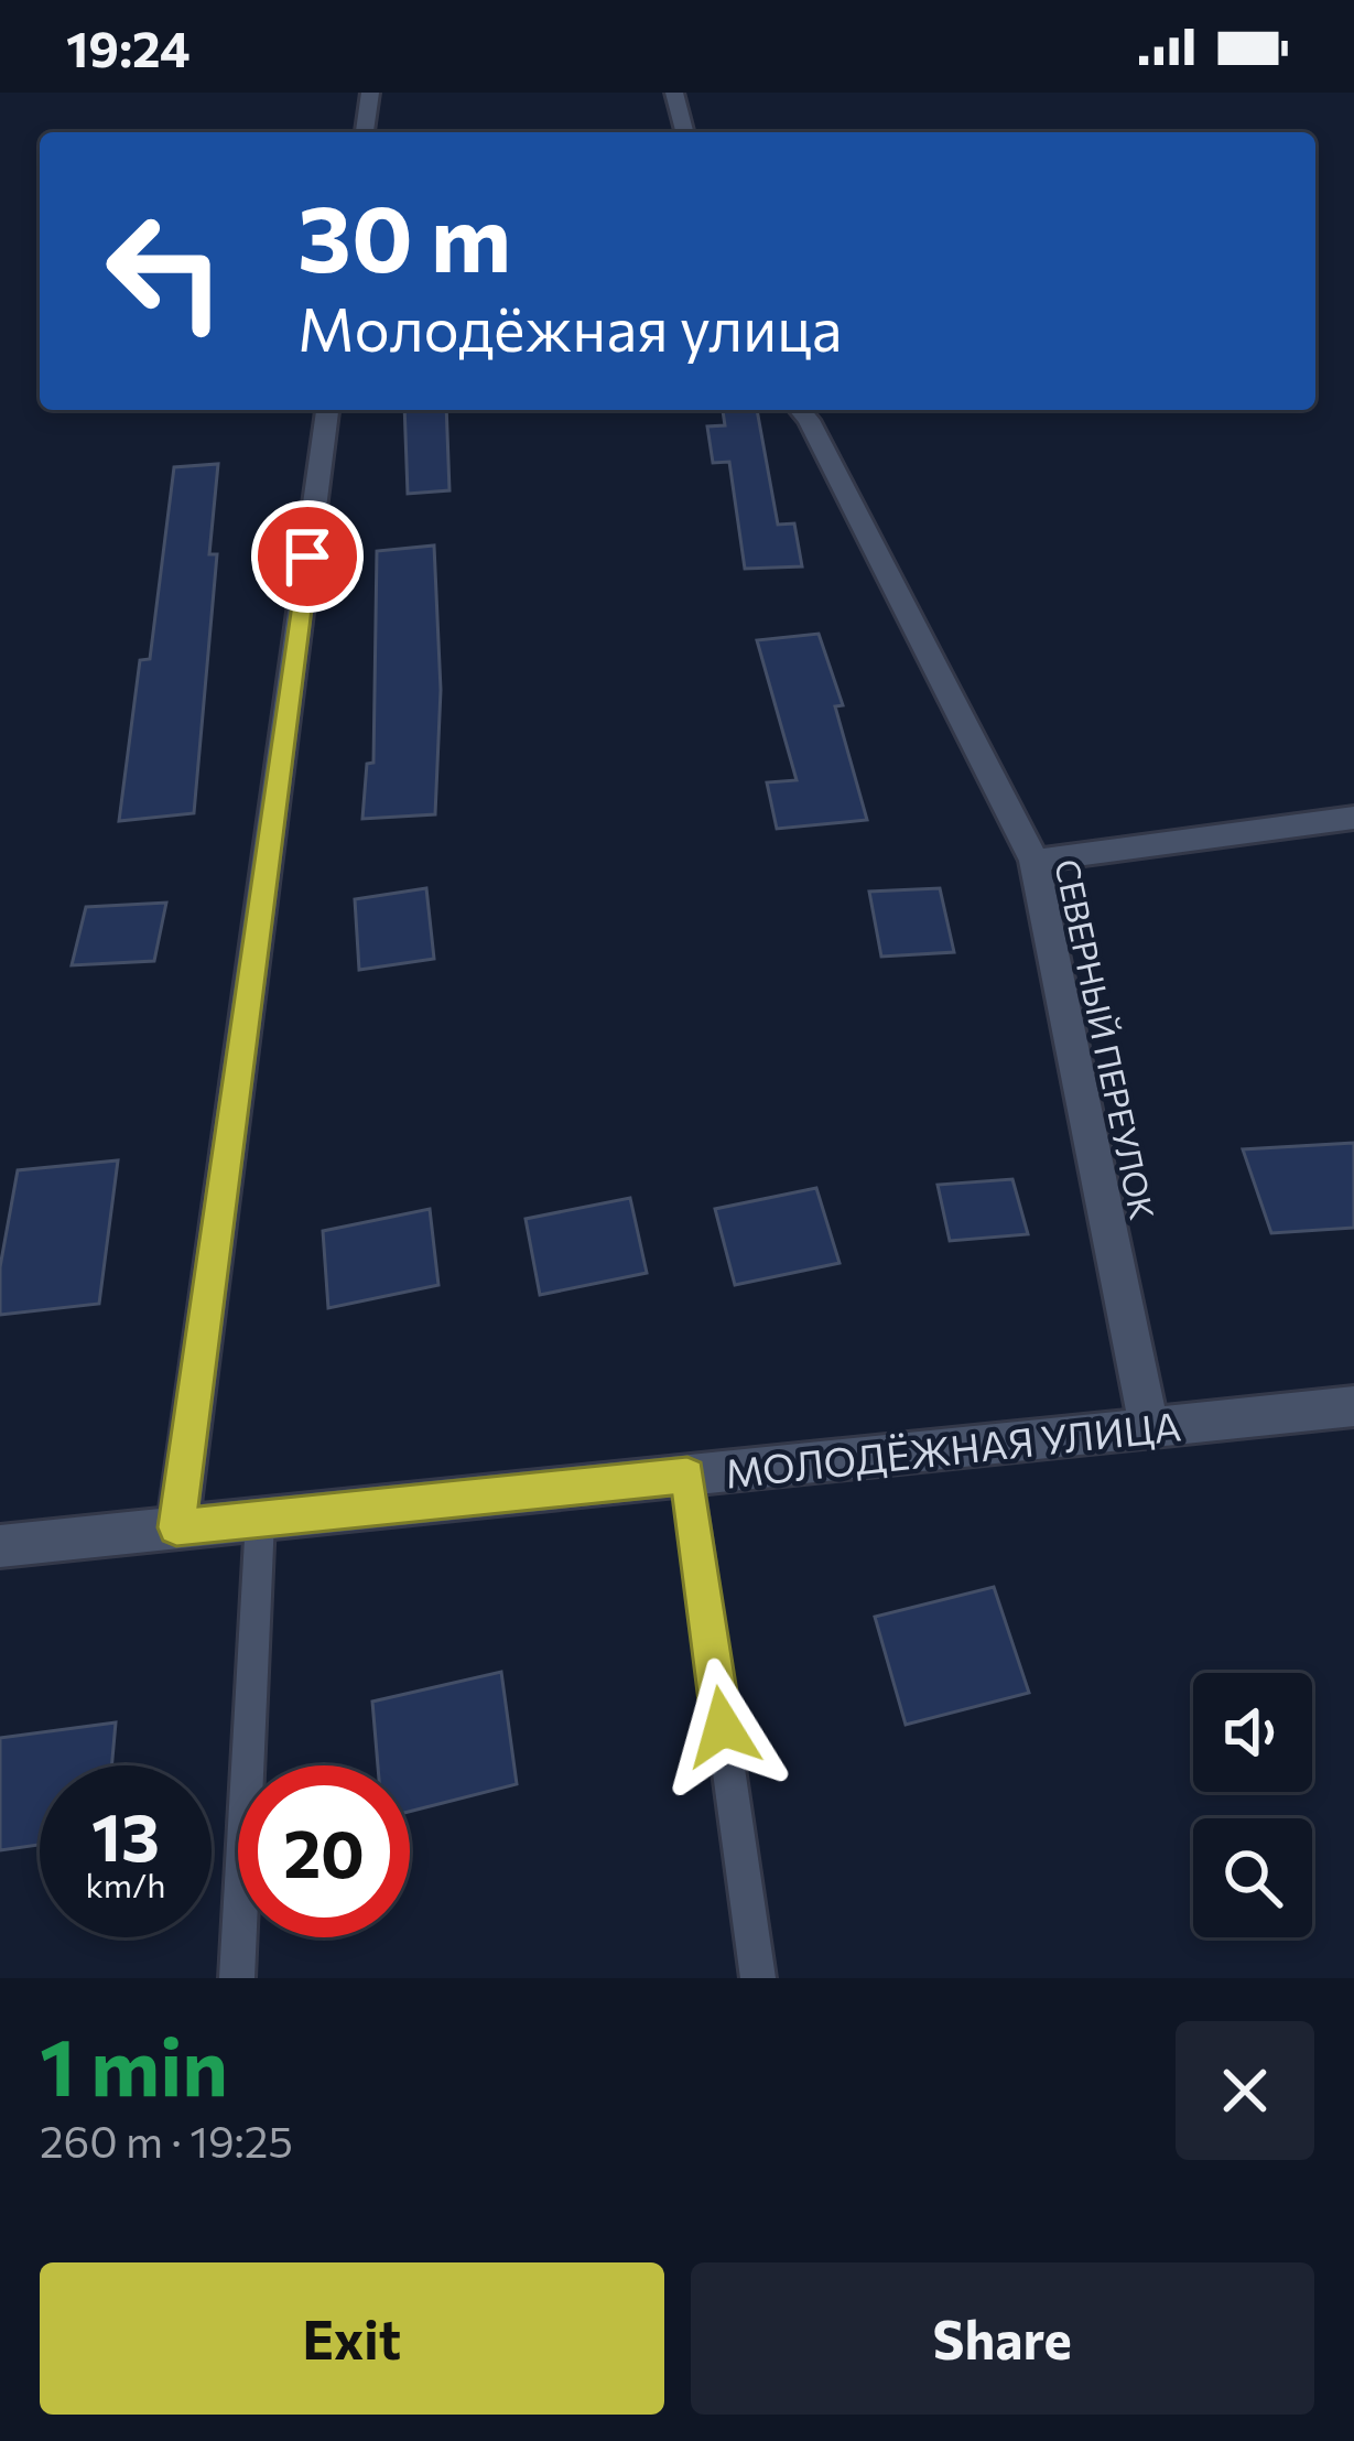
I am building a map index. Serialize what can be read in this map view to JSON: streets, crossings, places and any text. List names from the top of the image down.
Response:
{
  "streets": {
    "street": ["СЕВЕРНЫЙ ПЕРЕУЛОК", "МОЛОДЁЖНАЯ УЛИЦА"]
  },
  "crossings": [
    ["СЕВЕРНЫЙ ПЕРЕУЛОК", "МОЛОДЁЖНАЯ УЛИЦА"]
  ],
  "page": {
    "status": "19:24",
    "turn": ["30 m", "Молодёжная улица"],
    "speed": "13 km/h",
    "limit": "20",
    "heading": ["1 min", "260 m · 19:25"],
    "buttons": ["Exit", "Share"]
  }
}
